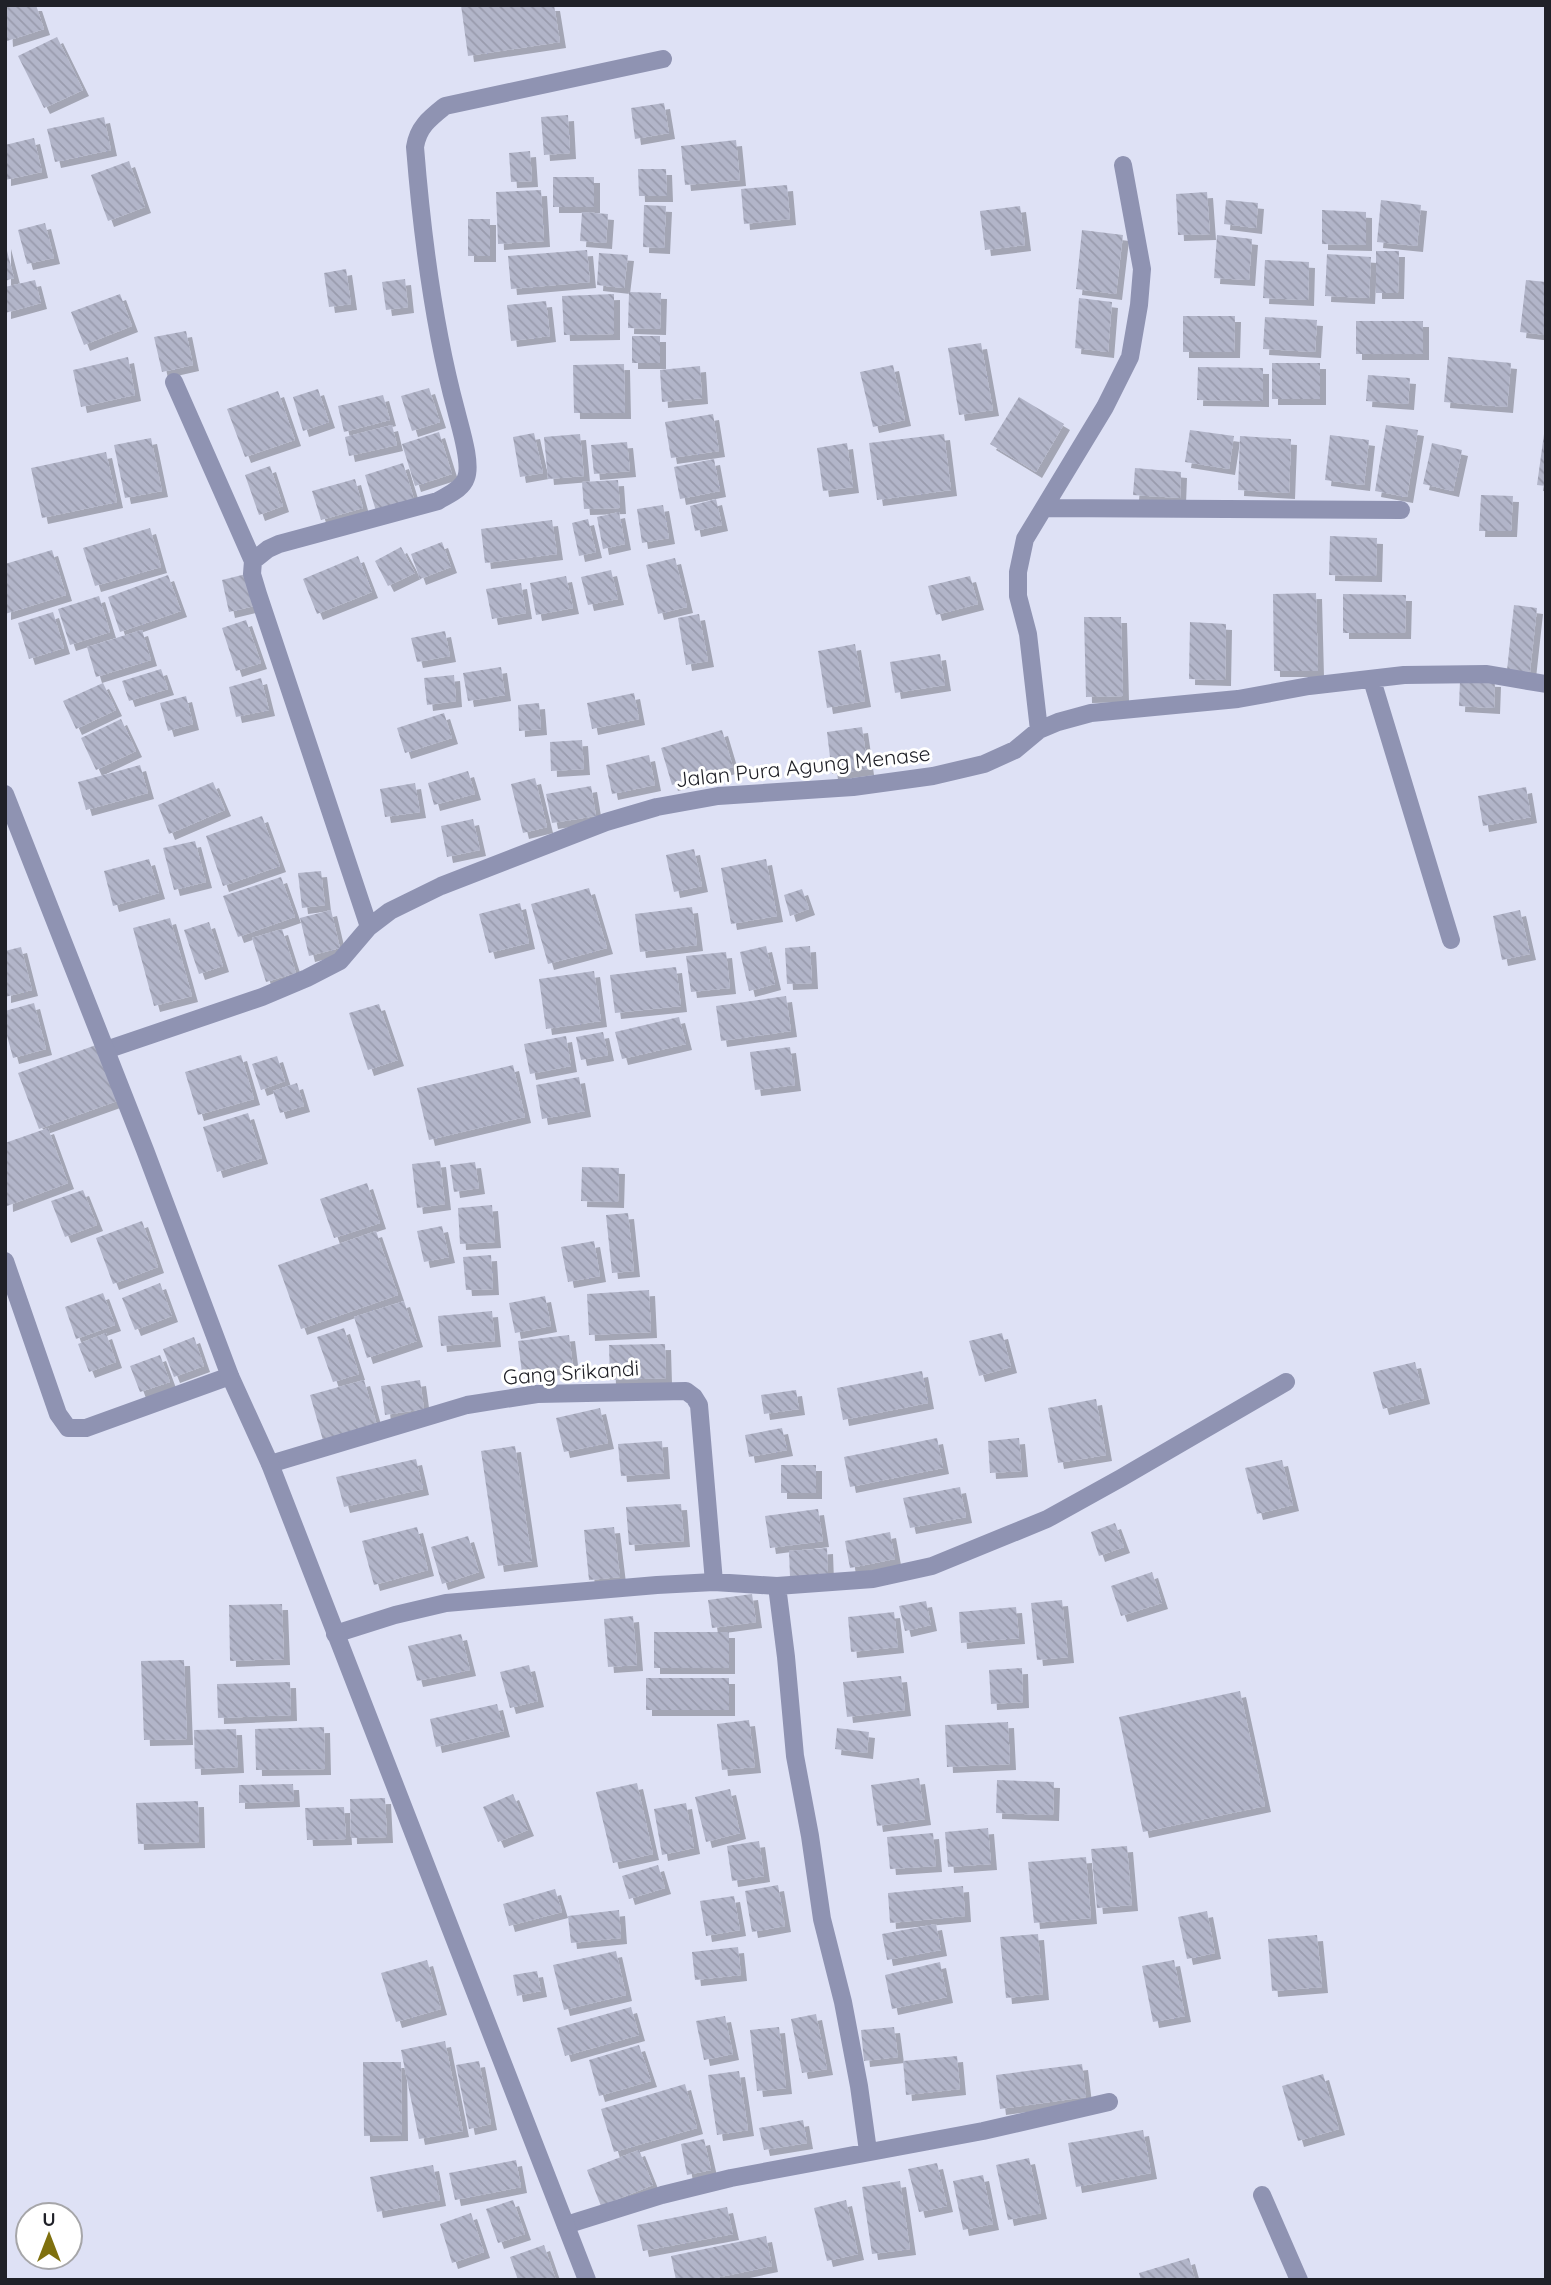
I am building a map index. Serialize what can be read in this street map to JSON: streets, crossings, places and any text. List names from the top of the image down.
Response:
{
  "streets": {
    "street": ["Jalan Pura Agung Menase", "Gang Srikandi"]
  },
  "north": "top"
}
